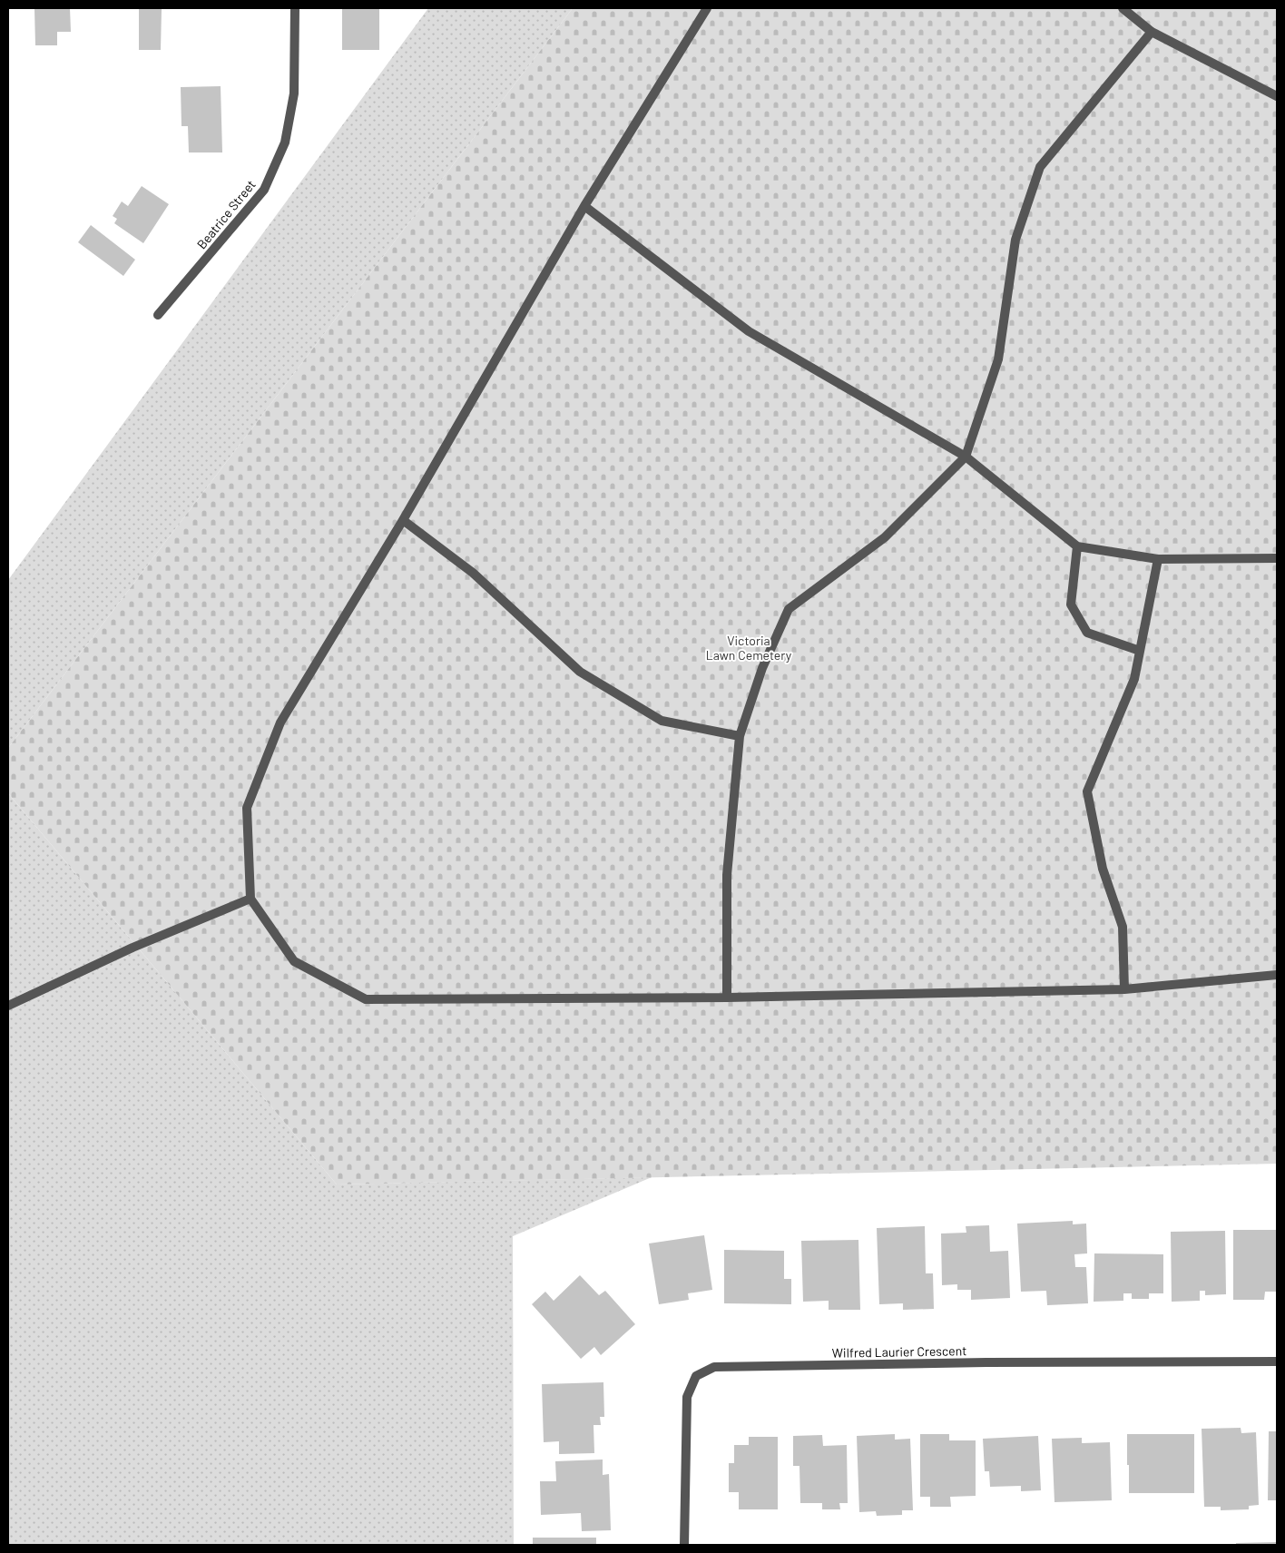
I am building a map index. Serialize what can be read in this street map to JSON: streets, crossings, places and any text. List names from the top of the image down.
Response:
{
  "streets": {
    "street": ["Beatrice Street", "Wilfred Laurier Crescent"]
  },
  "parks": ["Victoria Lawn Cemetery"]
}
